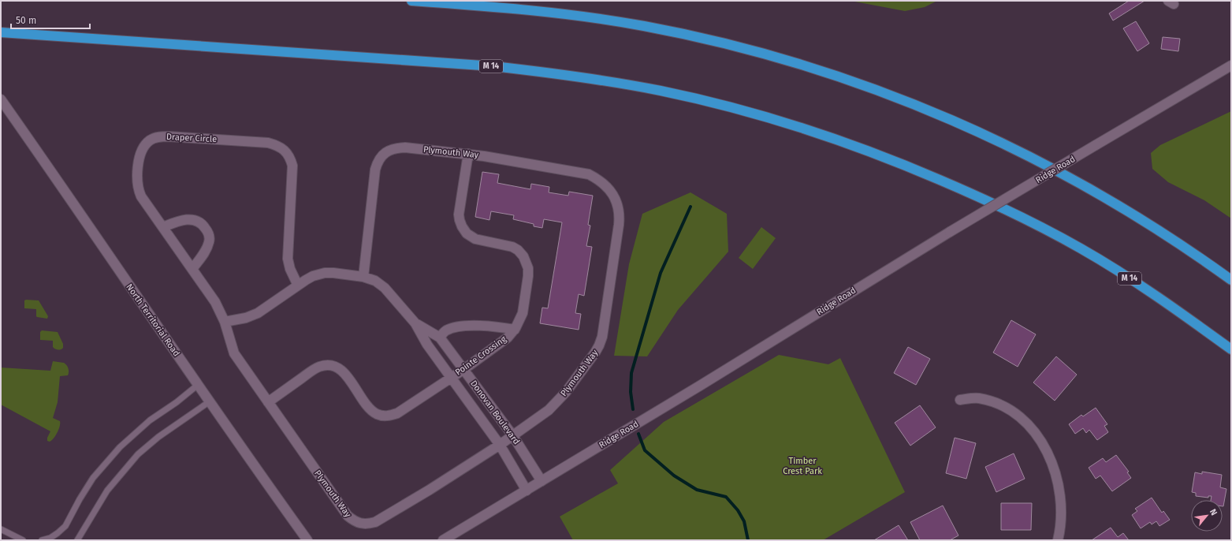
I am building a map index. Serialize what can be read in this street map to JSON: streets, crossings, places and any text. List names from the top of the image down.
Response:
{
  "streets": {
    "highway": ["M 14"],
    "street": [
      "Draper Circle",
      "Plymouth Way",
      "Ridge Road",
      "North Territorial Road",
      "Pointe Crossing",
      "Donovan Boulevard"
    ]
  },
  "crossings": [
    ["Draper Circle", "Plymouth Way"],
    ["Draper Circle", "Donovan Boulevard"],
    ["Plymouth Way", "Pointe Crossing"],
    ["Plymouth Way", "Donovan Boulevard"],
    ["Ridge Road", "Donovan Boulevard"],
    ["Pointe Crossing", "Donovan Boulevard"]
  ],
  "parks": ["Timber Crest Park"],
  "scale_bar": "50 m",
  "north": "top right"
}
